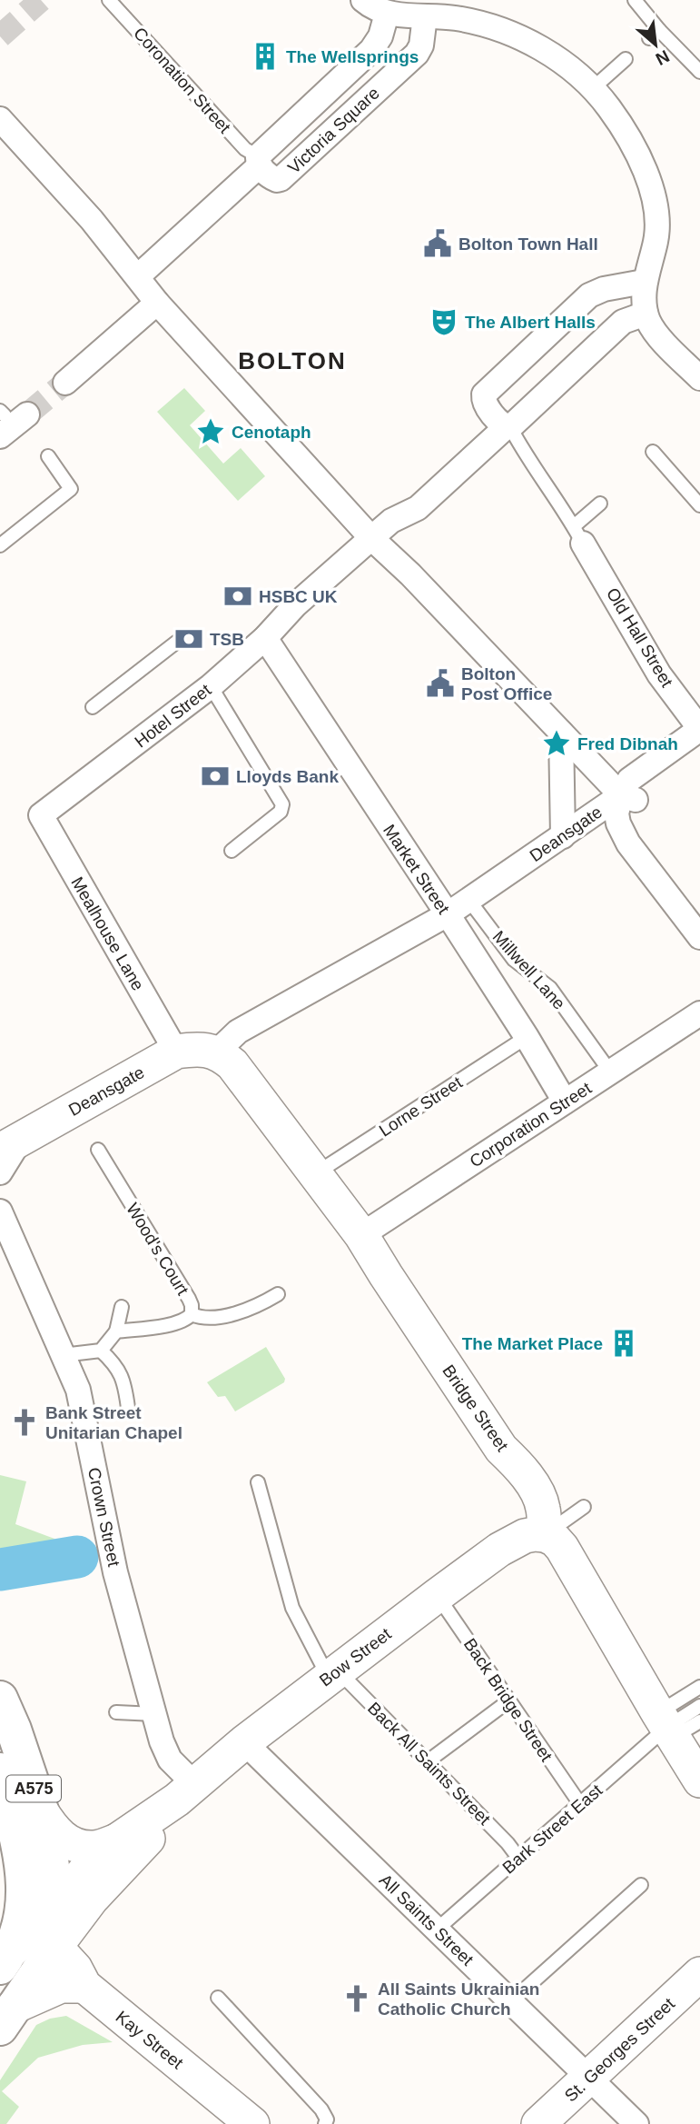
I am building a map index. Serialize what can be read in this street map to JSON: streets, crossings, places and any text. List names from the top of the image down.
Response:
{
  "streets": {
    "main road": [
      "Deansgate",
      "Bridge Street",
      "Bow Street",
      "A575",
      "Kay Street",
      "St. Georges Street"
    ],
    "street": [
      "Victoria Square",
      "Old Hall Street",
      "Hotel Street",
      "Market Street",
      "Mealhouse Lane",
      "Corporation Street",
      "Crown Street",
      "All Saints Street"
    ],
    "lane": [
      "Coronation Street",
      "Millwell Lane",
      "Lorne Street",
      "Wood's Court",
      "Back Bridge Street",
      "Back All Saints Street",
      "Bark Street East"
    ]
  },
  "crossings": [
    ["Coronation Street", "Victoria Square"],
    ["Old Hall Street", "Deansgate"],
    ["Hotel Street", "Market Street"],
    ["Hotel Street", "Mealhouse Lane"],
    ["Deansgate", "Market Street"],
    ["Deansgate", "Mealhouse Lane"],
    ["Deansgate", "Millwell Lane"],
    ["Deansgate", "Bridge Street"],
    ["Market Street", "Lorne Street"],
    ["Market Street", "Corporation Street"],
    ["Millwell Lane", "Corporation Street"],
    ["Lorne Street", "Bridge Street"],
    ["Corporation Street", "Bridge Street"],
    ["Bridge Street", "Bow Street"],
    ["Crown Street", "Bow Street"],
    ["Bow Street", "Back Bridge Street"],
    ["Bow Street", "Back All Saints Street"],
    ["Bow Street", "A575"],
    ["Bow Street", "All Saints Street"],
    ["Bow Street", "Kay Street"],
    ["Back Bridge Street", "Bark Street East"],
    ["Back All Saints Street", "Bark Street East"],
    ["A575", "Kay Street"],
    ["Bark Street East", "All Saints Street"],
    ["All Saints Street", "St. Georges Street"]
  ],
  "districts": ["BOLTON"],
  "places": {
    "building": ["The Wellsprings", "The Market Place"],
    "public building": ["Bolton Town Hall", "Bolton Post Office"],
    "theatre": ["The Albert Halls"],
    "place": ["Cenotaph", "Fred Dibnah"],
    "bank": ["HSBC UK", "TSB", "Lloyds Bank"],
    "church": ["Bank Street Unitarian Chapel", "All Saints Ukrainian Catholic Church"]
  },
  "north": "bottom right"
}
